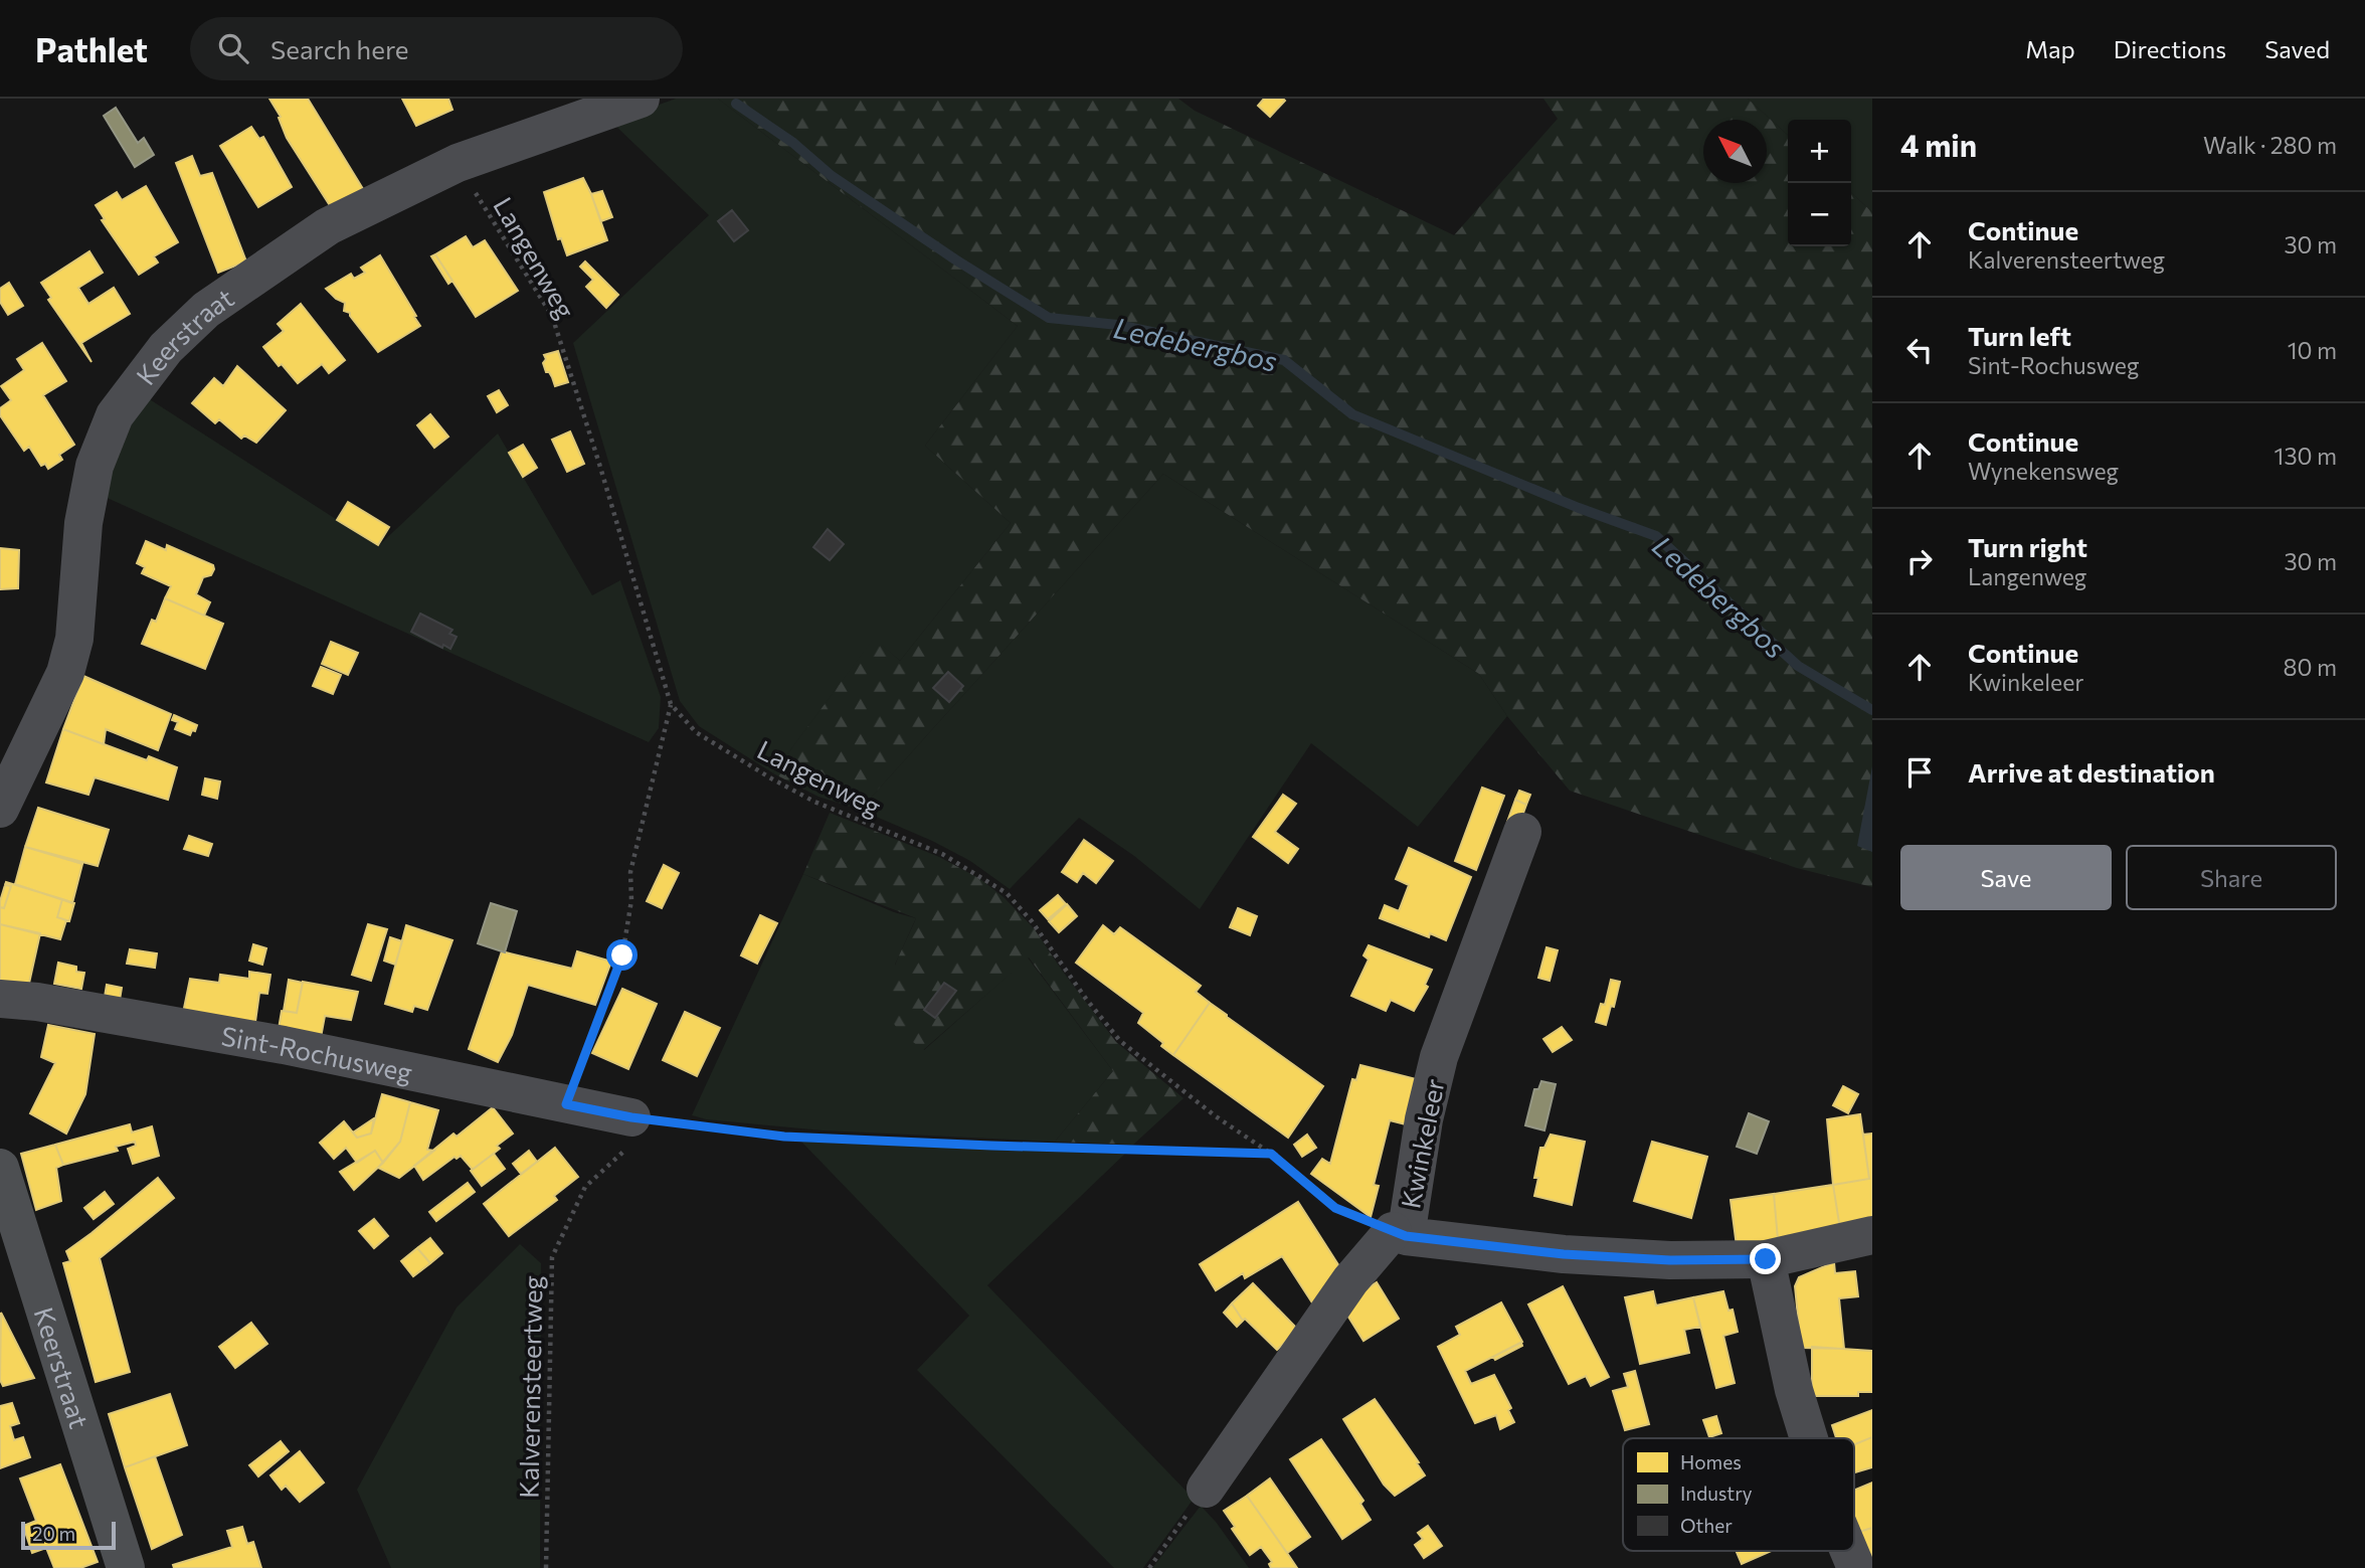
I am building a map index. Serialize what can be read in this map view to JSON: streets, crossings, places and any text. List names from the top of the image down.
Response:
{
  "streets": {
    "main road": ["Keerstraat"],
    "street": ["Sint-Rochusweg", "Kwinkeleer"],
    "path": ["Langenweg", "Kalverensteertweg"]
  },
  "crossings": [
    ["Langenweg", "Keerstraat"],
    ["Langenweg", "Kwinkeleer"],
    ["Sint-Rochusweg", "Kalverensteertweg"]
  ],
  "water": ["Ledebergbos"],
  "legend": ["Homes", "Industry", "Other"],
  "scale_bar": "20 m",
  "north": "top left",
  "page": {
    "header": "Pathlet",
    "search": "Search here",
    "nav": ["Map", "Directions", "Saved"],
    "heading": ["4 min", "Walk · 280 m"],
    "map_buttons": ["+", "−"],
    "list": [
      ["Continue", "Kalverensteertweg", "30 m"],
      ["Turn left", "Sint-Rochusweg", "10 m"],
      ["Continue", "Wynekensweg", "130 m"],
      ["Turn right", "Langenweg", "30 m"],
      ["Continue", "Kwinkeleer", "80 m"],
      "Arrive at destination"
    ],
    "buttons": ["Save", "Share"],
    "scale": "20 m"
  }
}
